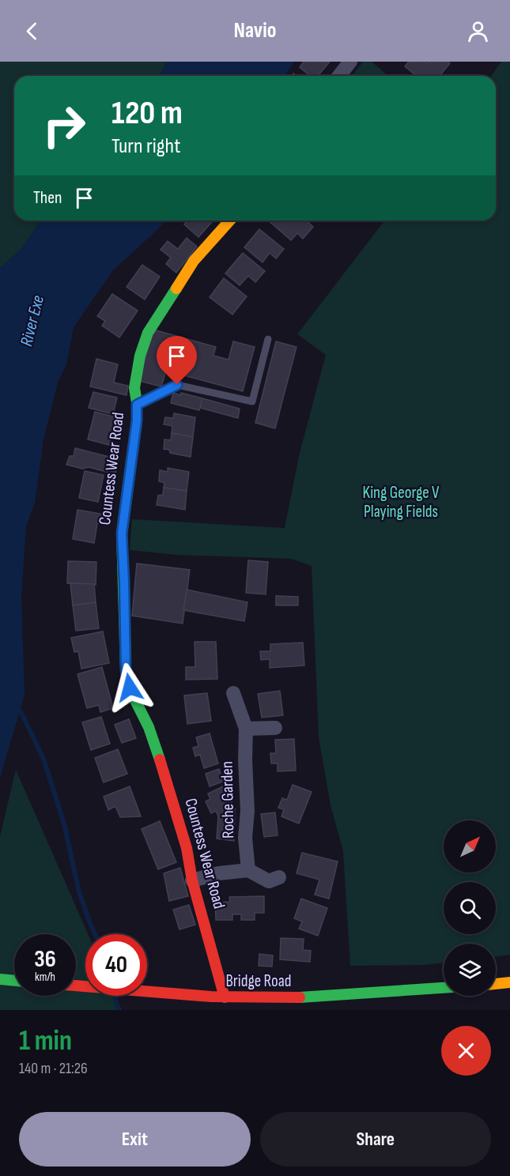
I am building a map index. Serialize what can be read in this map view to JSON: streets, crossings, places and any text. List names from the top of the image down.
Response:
{
  "streets": {
    "street": ["Countess Wear Road", "Roche Garden", "Bridge Road"]
  },
  "crossings": [
    ["Countess Wear Road", "Bridge Road"]
  ],
  "water": ["River Exe"],
  "parks": ["King George V Playing Fields"],
  "north": "top right",
  "page": {
    "header": "Navio",
    "turn": ["120 m", "Turn right"],
    "then": "Then",
    "speed": "36 km/h",
    "limit": "40",
    "heading": ["1 min", "140 m · 21:26"],
    "buttons": ["Exit", "Share"]
  }
}
